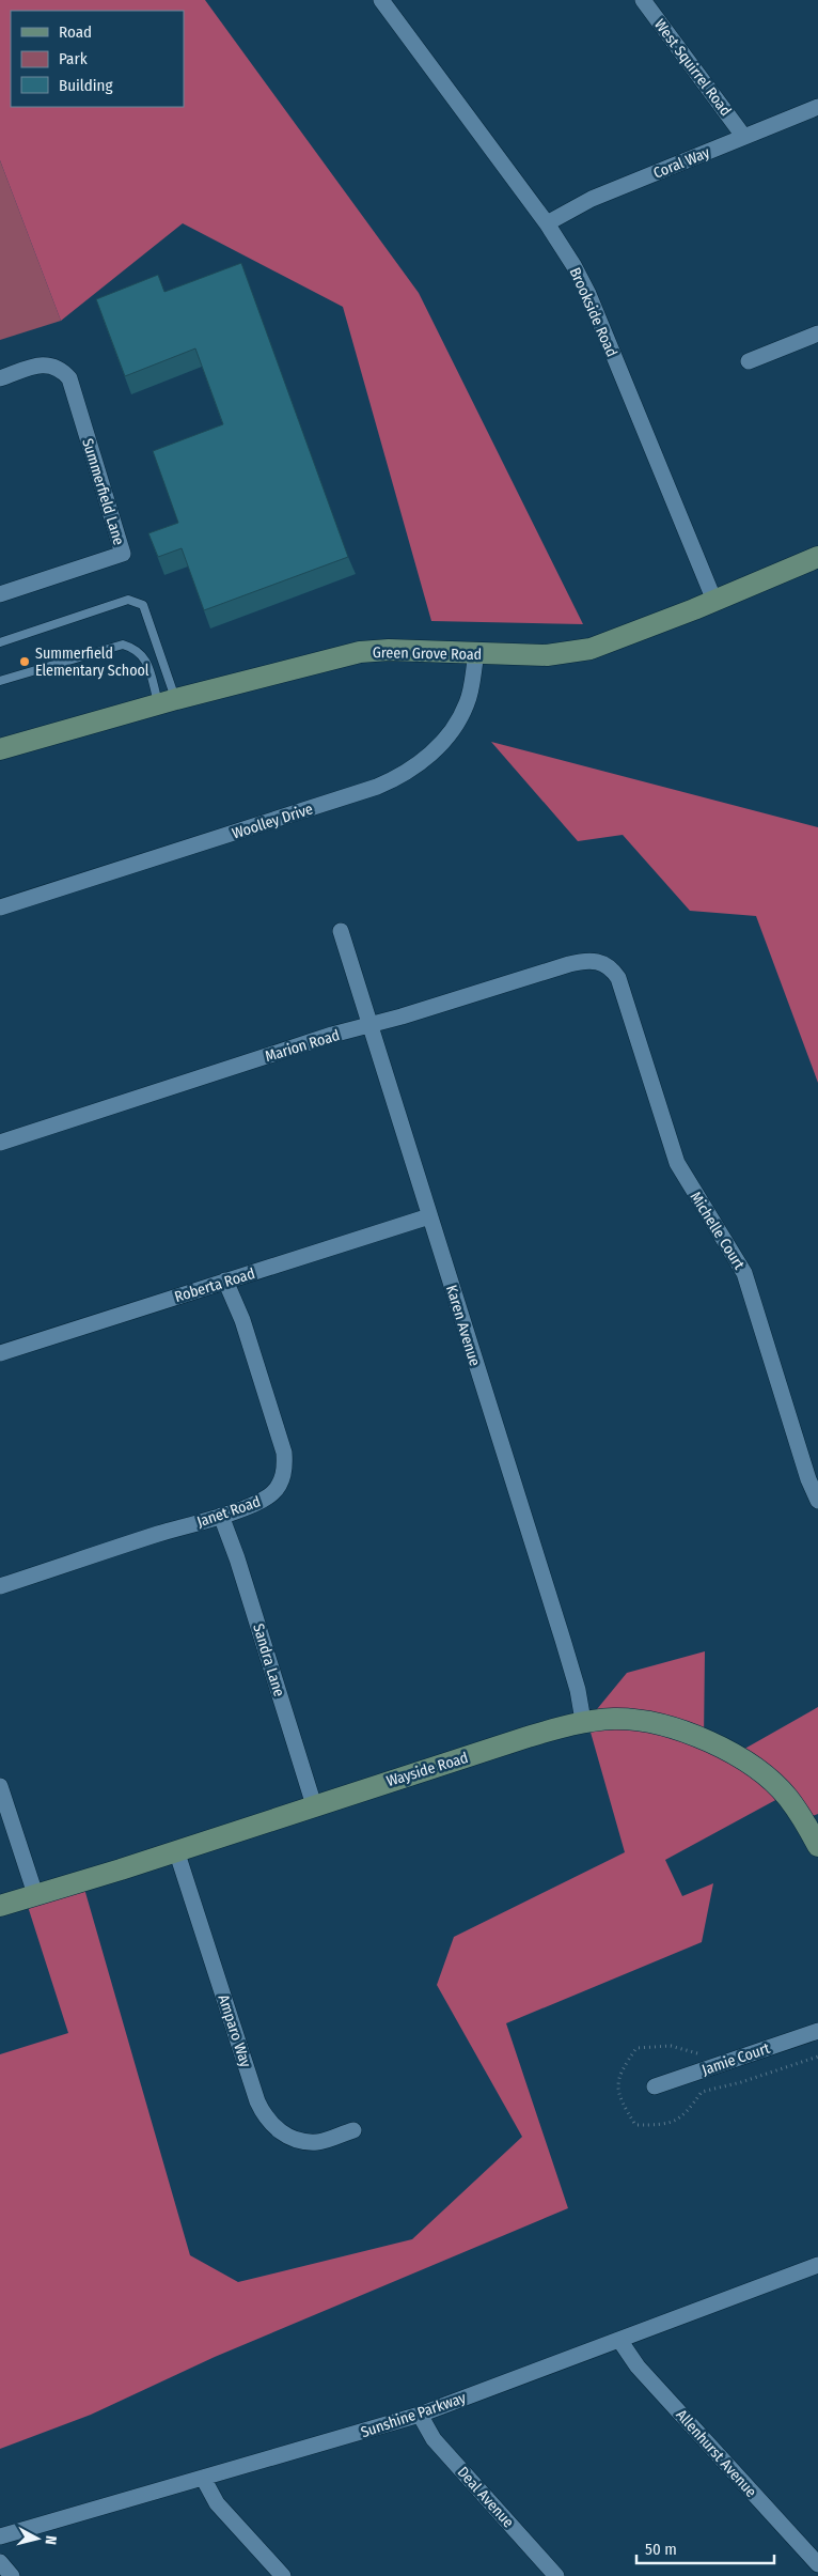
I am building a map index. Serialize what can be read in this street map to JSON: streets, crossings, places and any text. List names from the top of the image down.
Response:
{
  "streets": {
    "street": [
      "West Squirrel Road",
      "Coral Way",
      "Brookside Road",
      "Summerfield Lane",
      "Green Grove Road",
      "Woolley Drive",
      "Marion Road",
      "Michelle Court",
      "Roberta Road",
      "Karen Avenue",
      "Janet Road",
      "Sandra Lane",
      "Wayside Road",
      "Amparo Way",
      "Jamie Court",
      "Sunshine Parkway",
      "Allenhurst Avenue",
      "Deal Avenue"
    ]
  },
  "crossings": [
    ["West Squirrel Road", "Coral Way"],
    ["Coral Way", "Brookside Road"],
    ["Brookside Road", "Green Grove Road"],
    ["Green Grove Road", "Woolley Drive"],
    ["Marion Road", "Michelle Court"],
    ["Marion Road", "Karen Avenue"],
    ["Roberta Road", "Karen Avenue"],
    ["Roberta Road", "Janet Road"],
    ["Karen Avenue", "Wayside Road"],
    ["Janet Road", "Sandra Lane"],
    ["Sandra Lane", "Wayside Road"],
    ["Wayside Road", "Amparo Way"],
    ["Sunshine Parkway", "Allenhurst Avenue"],
    ["Sunshine Parkway", "Deal Avenue"]
  ],
  "places": ["Summerfield Elementary School"],
  "legend": ["Road", "Park", "Building"],
  "scale_bar": "50 m",
  "north": "right"
}
